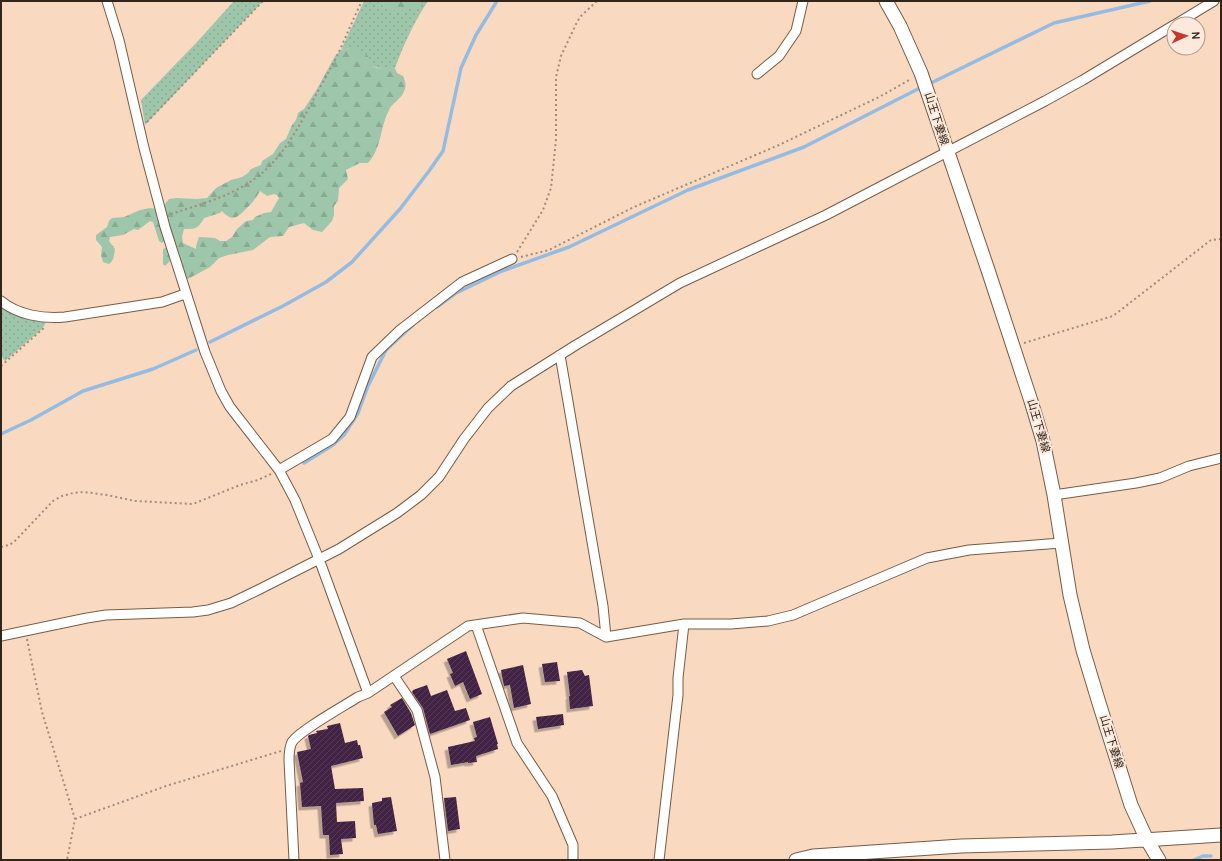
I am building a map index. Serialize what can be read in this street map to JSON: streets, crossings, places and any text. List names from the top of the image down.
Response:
{
  "streets": {
    "main road": ["山王下妻線"]
  },
  "north": "right"
}
